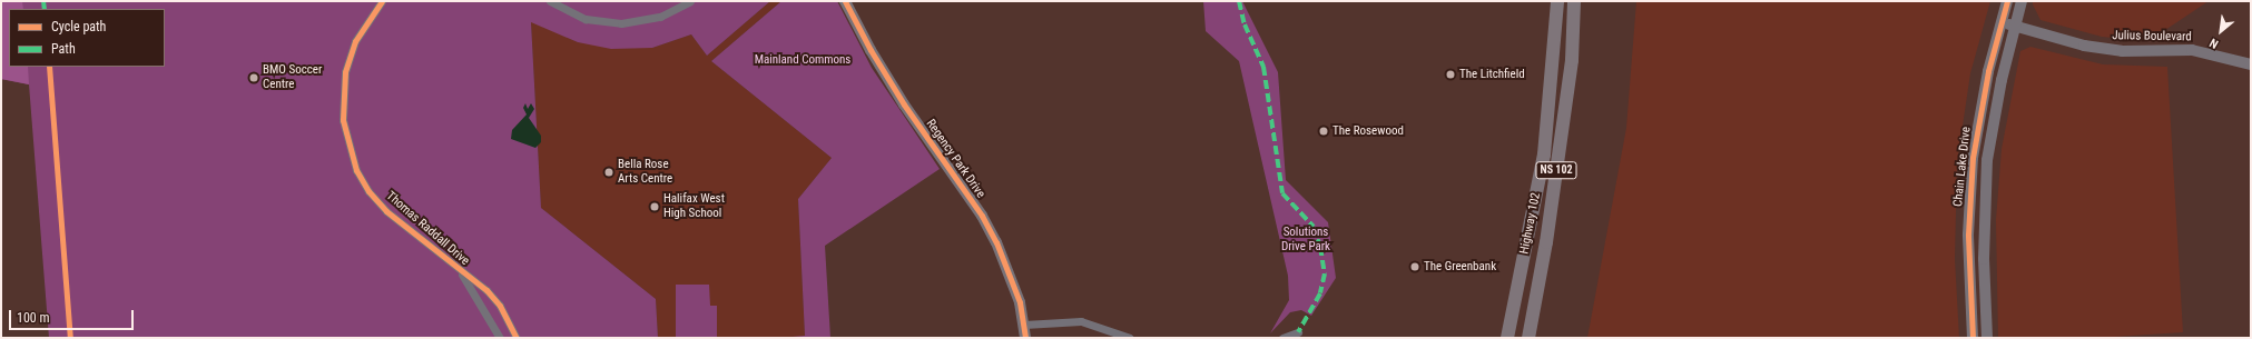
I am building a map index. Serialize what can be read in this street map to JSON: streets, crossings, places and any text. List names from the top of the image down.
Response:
{
  "streets": {
    "highway": ["NS 102", "Highway 102"],
    "street": [
      "Julius Boulevard",
      "Regency Park Drive",
      "Chain Lake Drive",
      "Thomas Raddall Drive"
    ]
  },
  "crossings": [
    ["Julius Boulevard", "Chain Lake Drive"]
  ],
  "parks": ["Mainland Commons", "Solutions Drive Park"],
  "places": [
    "The Litchfield",
    "BMO Soccer Centre",
    "The Rosewood",
    "Bella Rose Arts Centre",
    "Halifax West High School",
    "The Greenbank"
  ],
  "legend": ["Cycle path", "Path"],
  "scale_bar": "100 m",
  "north": "bottom left"
}
